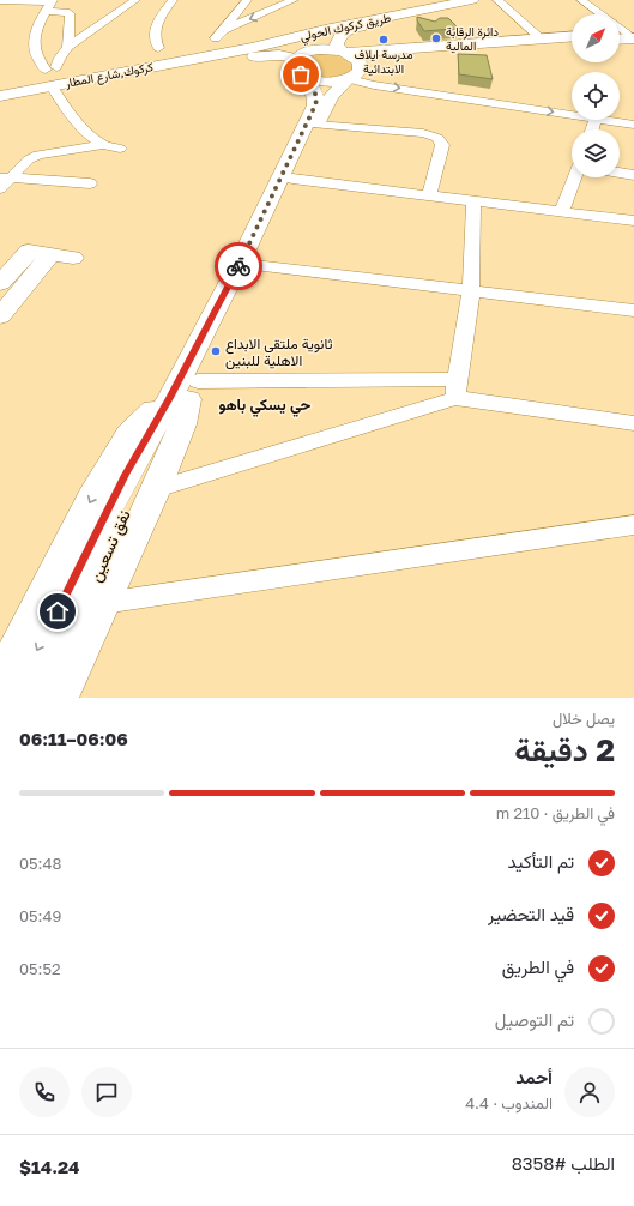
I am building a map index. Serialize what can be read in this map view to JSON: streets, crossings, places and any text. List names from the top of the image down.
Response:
{
  "streets": {
    "highway": ["طريق كركوك الحولي", "كركوك,شارع المطار"],
    "main road": ["نفق تسعين"]
  },
  "crossings": [
    ["طريق كركوك الحولي", "كركوك,شارع المطار"]
  ],
  "districts": ["حي يسكي باهو"],
  "places": ["دائرة الرقابة المالية", "مدرسة ايلاف الابتدائية", "ثانوية ملتقى الابداع الاهلية للبنين"],
  "north": "top right",
  "page": {
    "heading": ["2 دقيقة", "يصل خلال", "06:06–06:11"],
    "panel": [
      "أحمد",
      "المندوب · 4.4",
      "الطلب #8358",
      "$14.24"
    ],
    "bar": "في الطريق · 210 m",
    "list": [
      ["تم التأكيد", "05:48"],
      ["قيد التحضير", "05:49"],
      ["في الطريق", "05:52"],
      "تم التوصيل"
    ]
  }
}
